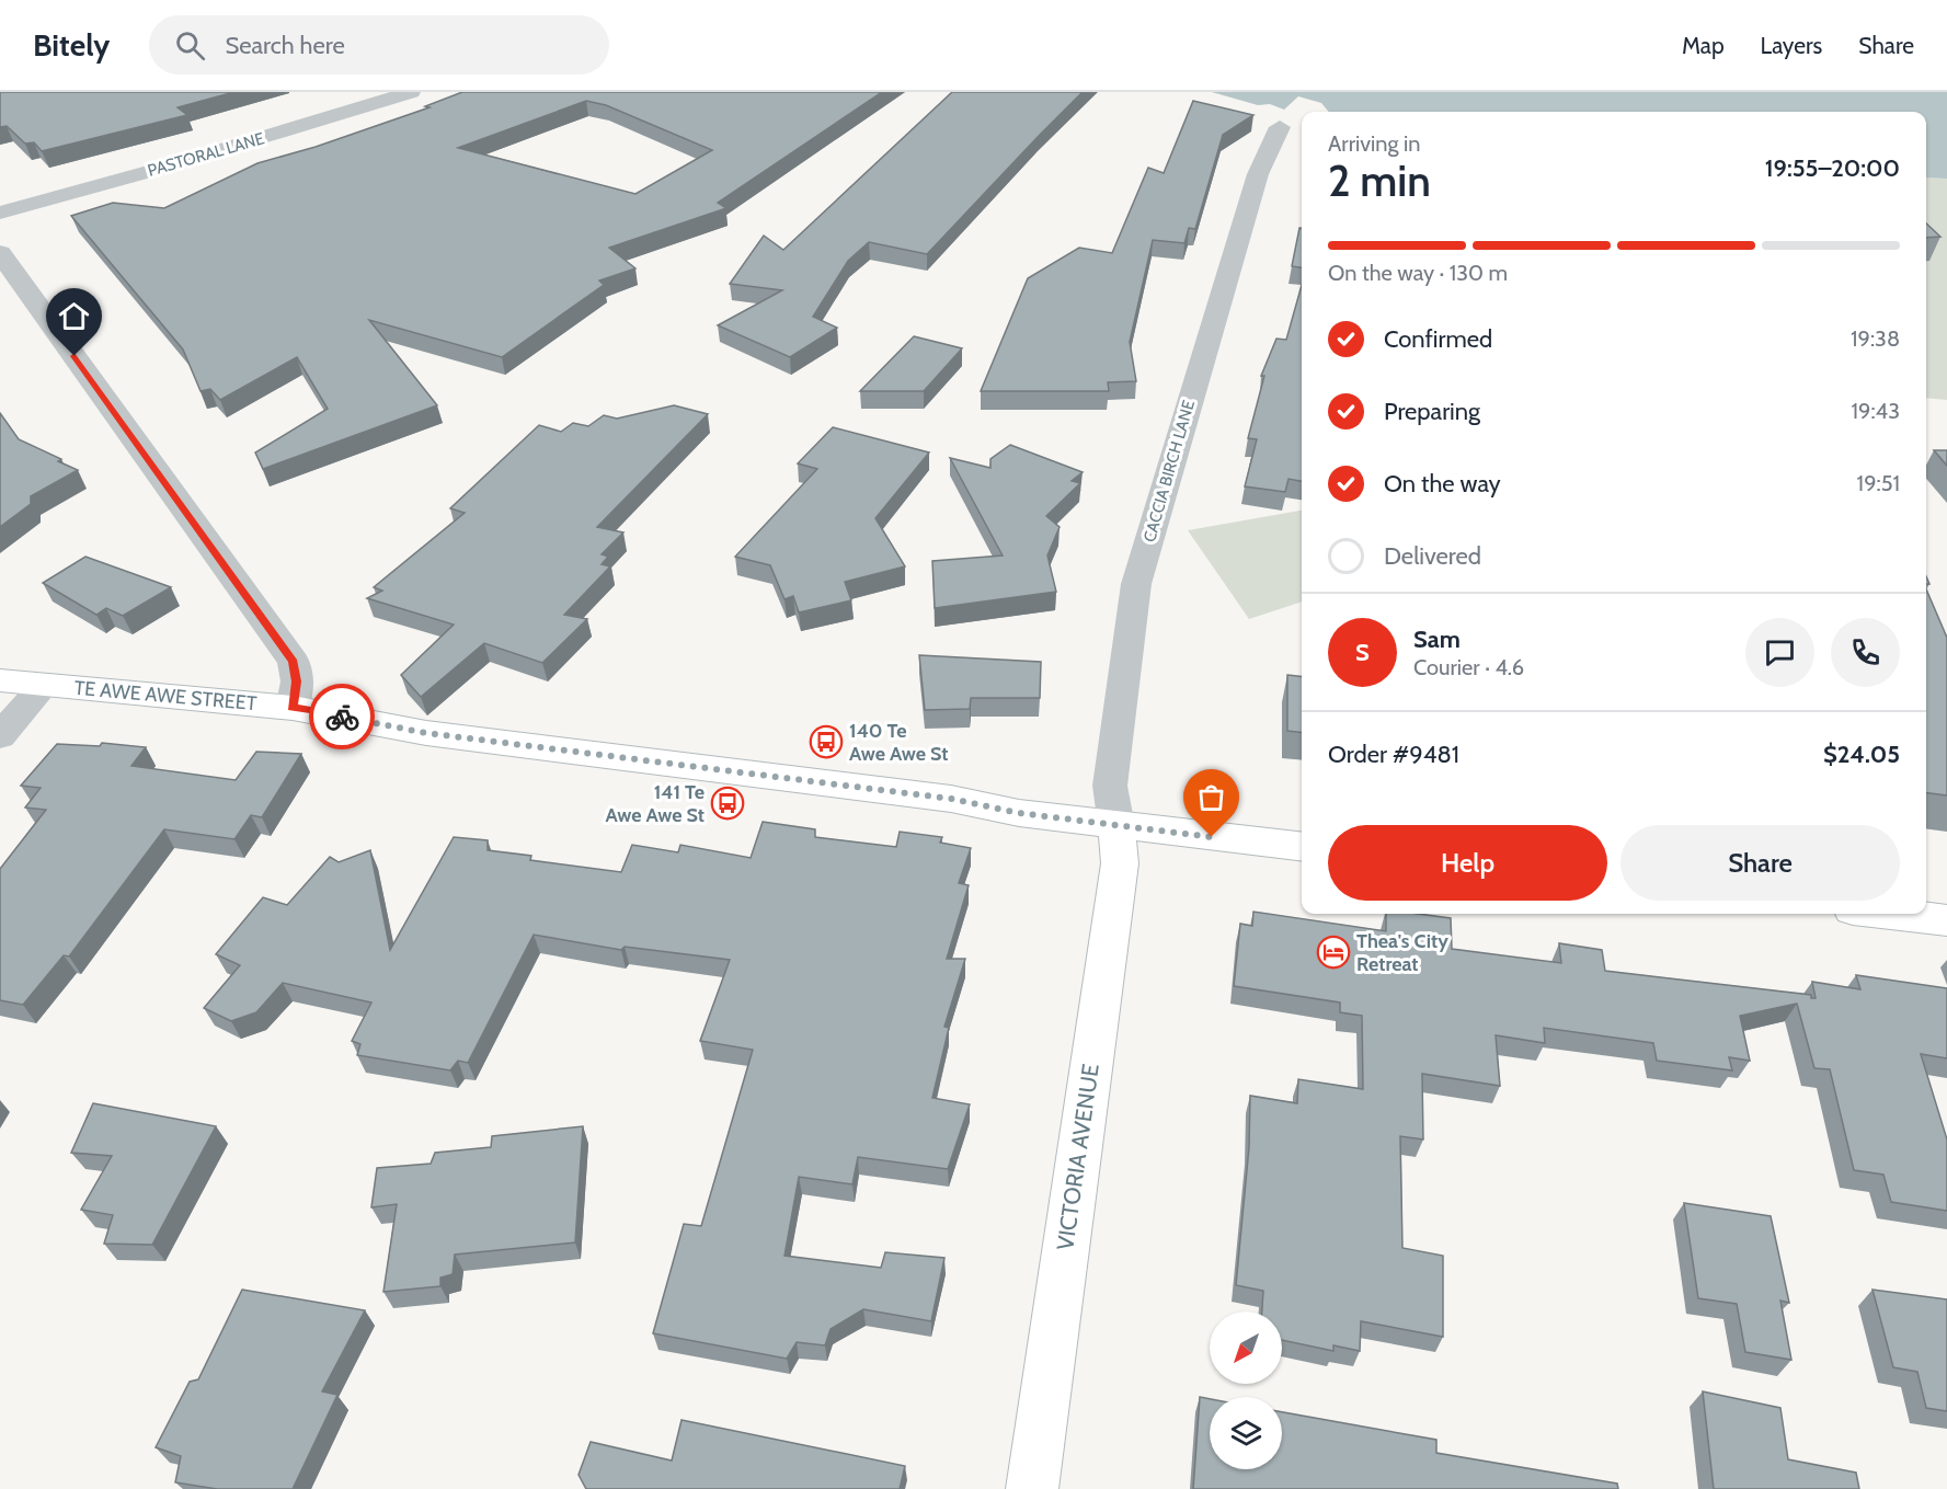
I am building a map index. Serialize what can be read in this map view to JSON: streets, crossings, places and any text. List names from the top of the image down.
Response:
{
  "streets": {
    "main road": ["TE AWE AWE STREET", "VICTORIA AVENUE"],
    "street": ["PASTORAL LANE", "CACCIA BIRCH LANE"]
  },
  "crossings": [
    ["CACCIA BIRCH LANE", "TE AWE AWE STREET"],
    ["CACCIA BIRCH LANE", "VICTORIA AVENUE"],
    ["TE AWE AWE STREET", "VICTORIA AVENUE"]
  ],
  "places": {
    "bus stop": ["140 Te Awe Awe St", "141 Te Awe Awe St"],
    "hotel": ["Thea's City Retreat"]
  },
  "north": "bottom left",
  "page": {
    "header": "Bitely",
    "search": "Search here",
    "nav": ["Map", "Layers", "Share"],
    "heading": ["2 min", "Arriving in", "19:55–20:00"],
    "panel": [
      "Sam",
      "Courier · 4.6",
      "Order #9481",
      "$24.05"
    ],
    "bar": "On the way · 130 m",
    "list": [
      ["Confirmed", "19:38"],
      ["Preparing", "19:43"],
      ["On the way", "19:51"],
      "Delivered"
    ],
    "round": "S",
    "buttons": ["Help", "Share"]
  }
}
